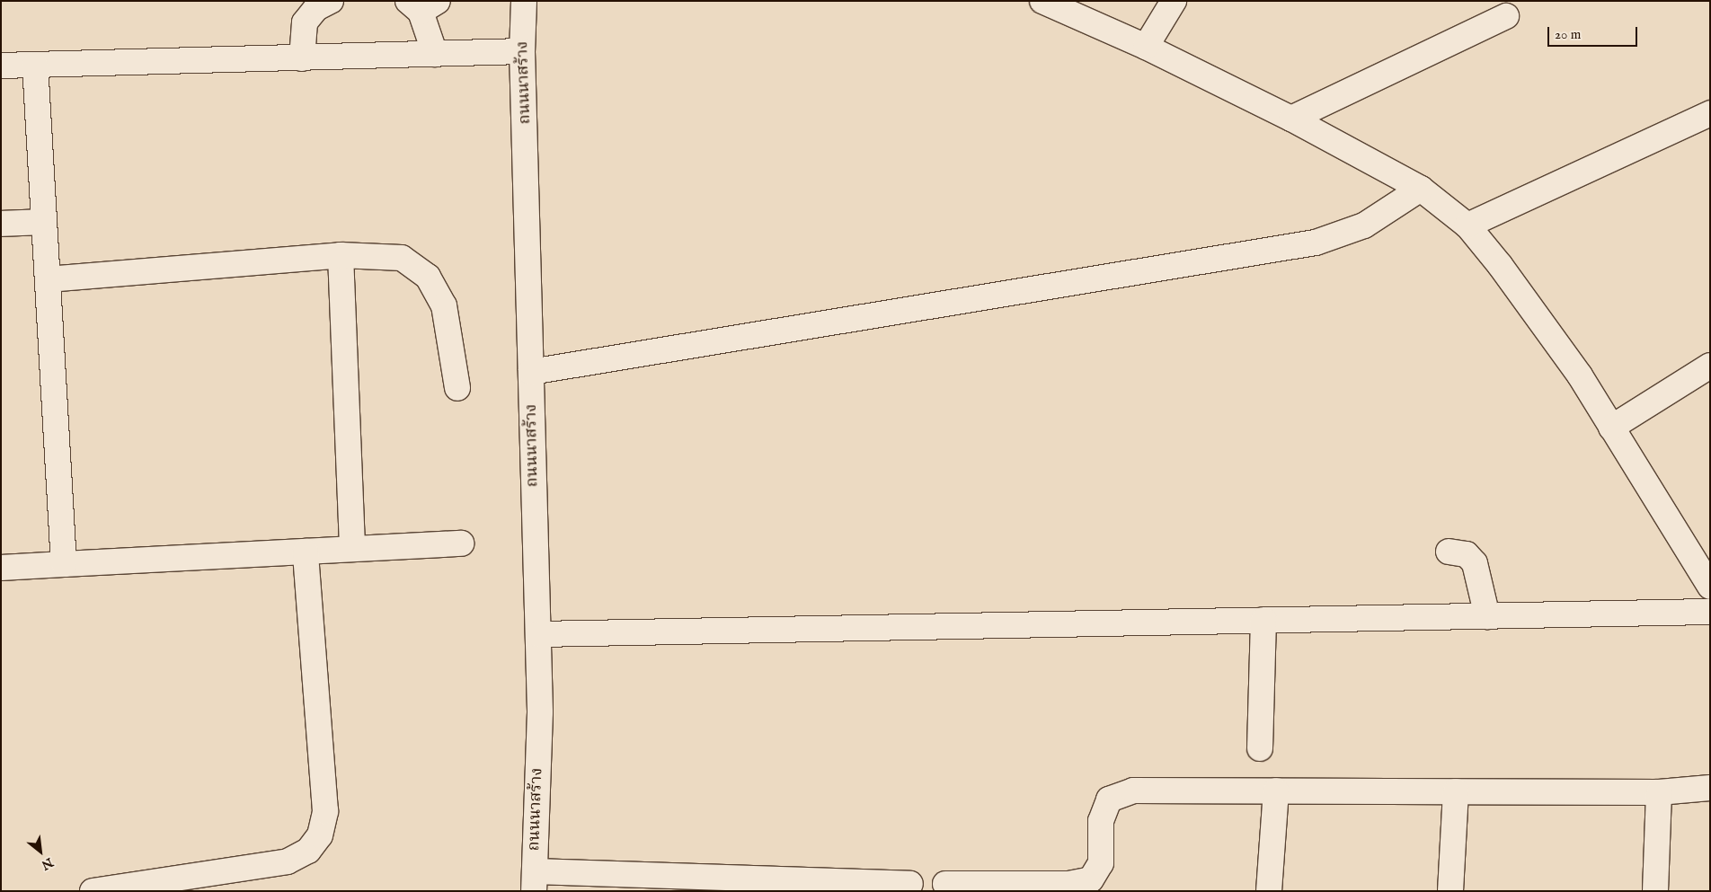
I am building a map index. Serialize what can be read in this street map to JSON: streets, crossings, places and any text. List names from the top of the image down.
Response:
{
  "streets": {
    "street": ["ถนนนาสร้าง"]
  },
  "scale_bar": "20 m",
  "north": "bottom right"
}
